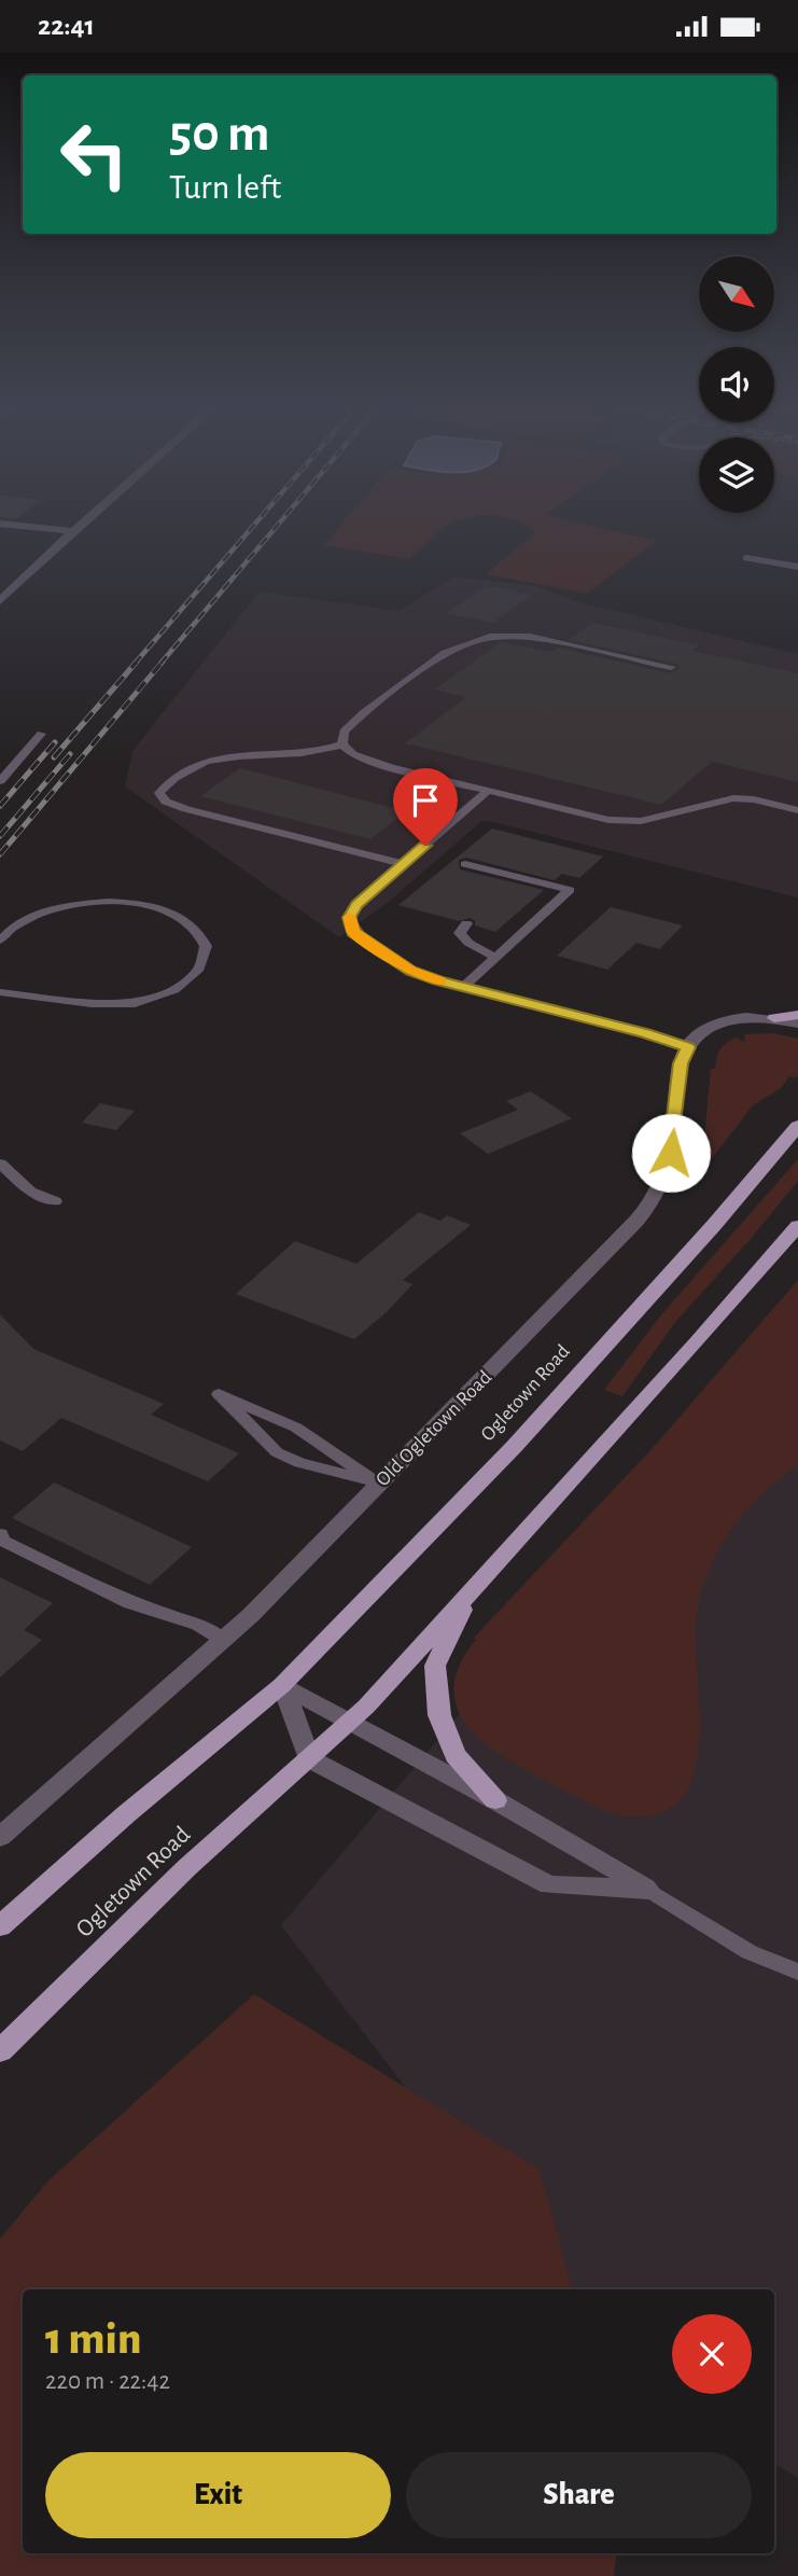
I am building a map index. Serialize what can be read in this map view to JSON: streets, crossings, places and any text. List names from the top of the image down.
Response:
{
  "streets": {
    "main road": ["Ogletown Road"],
    "street": ["Old Ogletown Road"]
  },
  "north": "bottom right",
  "page": {
    "status": "22:41",
    "turn": ["50 m", "Turn left"],
    "heading": ["1 min", "220 m · 22:42"],
    "buttons": ["Exit", "Share"]
  }
}
